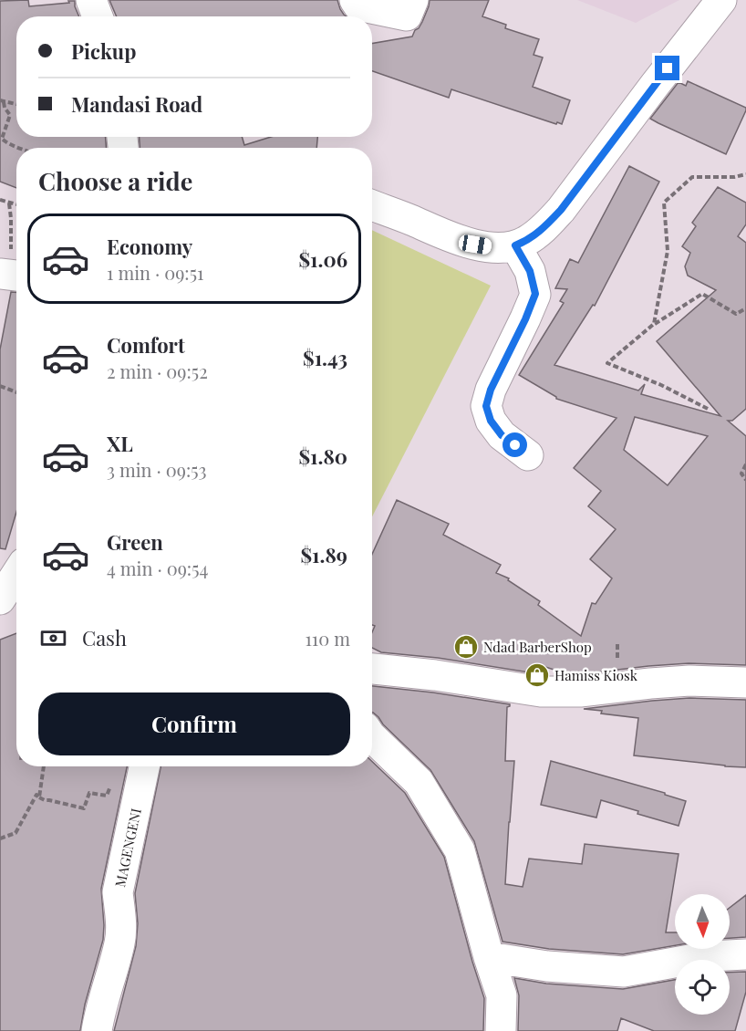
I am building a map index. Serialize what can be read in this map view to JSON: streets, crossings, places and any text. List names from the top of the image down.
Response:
{
  "streets": {
    "street": ["MAGENGENI"]
  },
  "places": {
    "shop": ["Ndad BarberShop", "Hamiss Kiosk"]
  },
  "north": "bottom",
  "page": {
    "banner": ["Pickup", "Mandasi Road"],
    "heading": "Choose a ride",
    "list": [
      {
        "name": "Economy",
        "note": "1 min · 09:51",
        "value": "$1.06"
      },
      {
        "name": "Comfort",
        "note": "2 min · 09:52",
        "value": "$1.43"
      },
      {
        "name": "XL",
        "note": "3 min · 09:53",
        "value": "$1.80"
      },
      {
        "name": "Green",
        "note": "4 min · 09:54",
        "value": "$1.89"
      }
    ],
    "pay": ["Cash", "110 m"],
    "buttons": "Confirm"
  }
}
